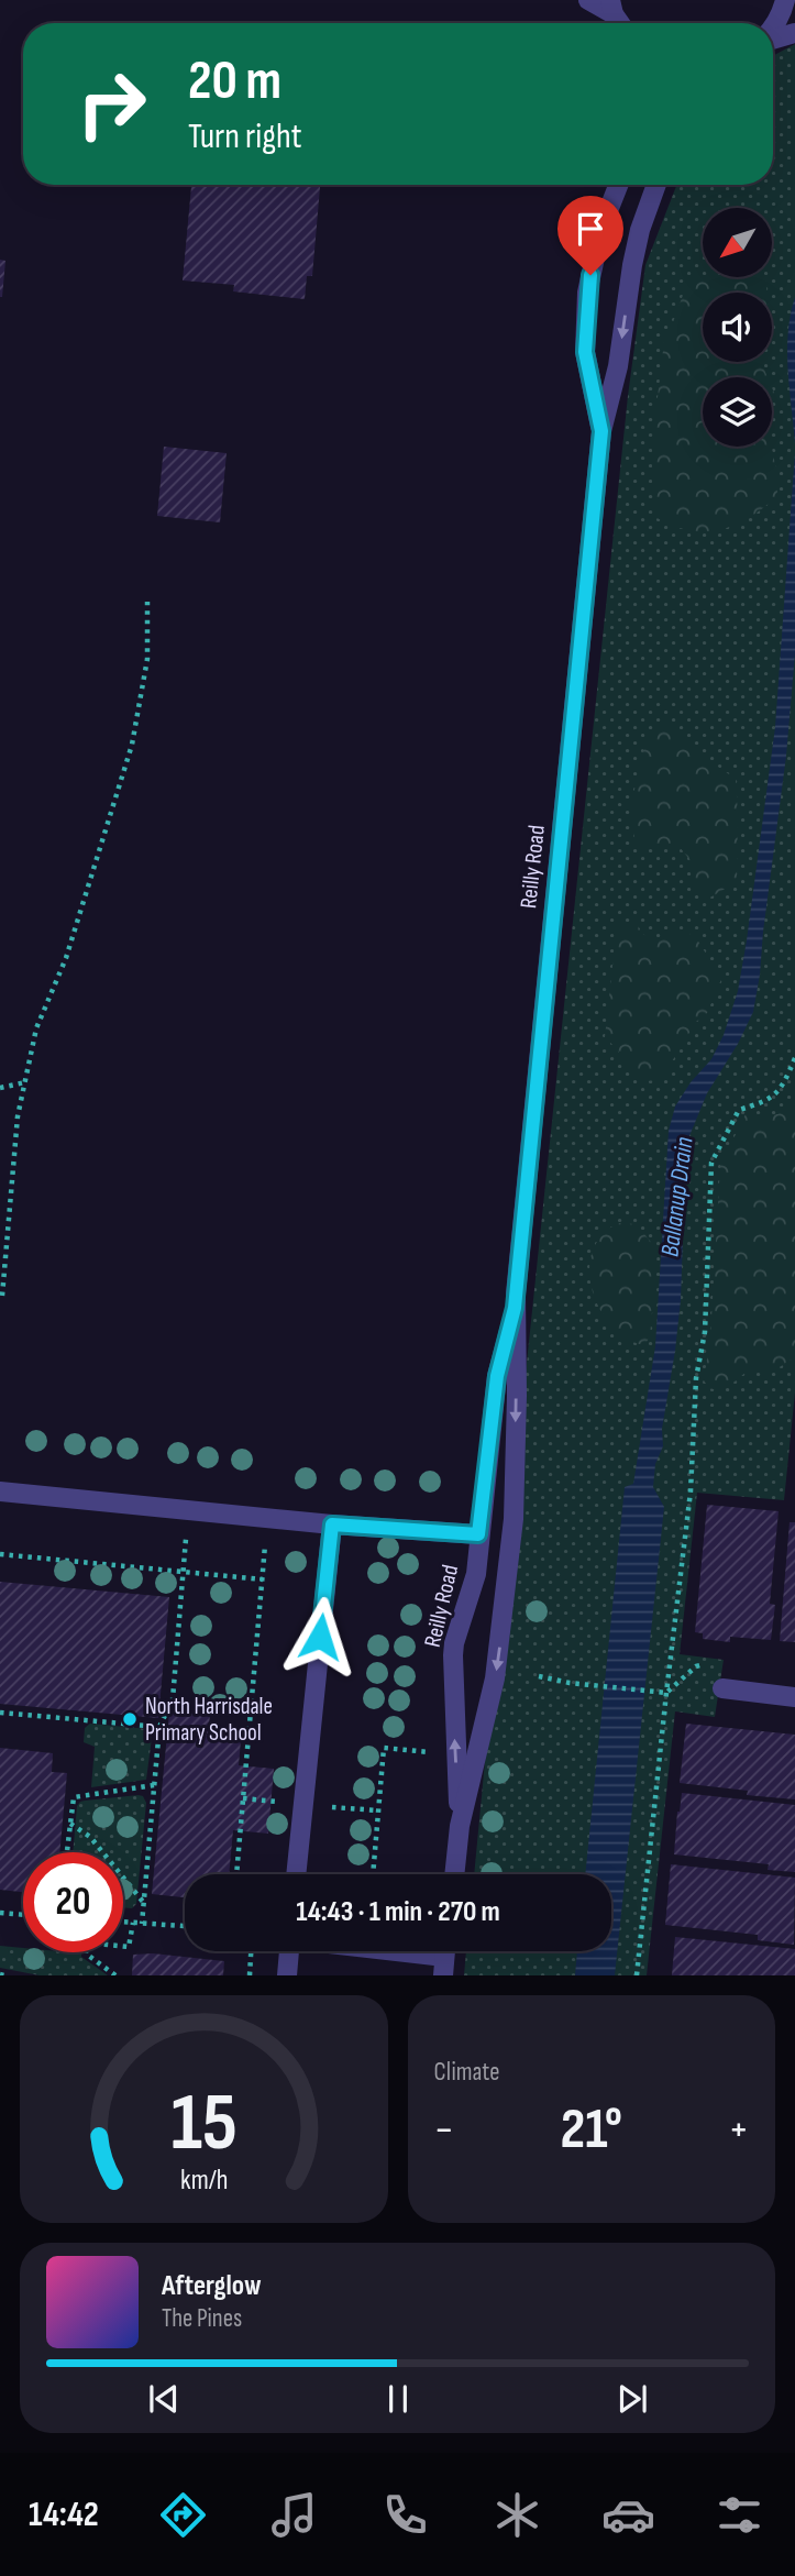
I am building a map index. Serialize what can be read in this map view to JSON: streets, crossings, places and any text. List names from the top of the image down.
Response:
{
  "streets": {
    "street": ["Reilly Road"]
  },
  "water": ["Ballanup Drain"],
  "places": ["North Harrisdale Primary School"],
  "north": "bottom left",
  "page": {
    "turn": ["20 m", "Turn right"],
    "limit": "20",
    "trip": "14:43 · 1 min · 270 m",
    "tile": "Climate",
    "heat": ["−", "21°", "+"],
    "song": ["Afterglow", "The Pines"],
    "tabs": "14:42",
    "gauge": ["15", "km/h"]
  }
}
